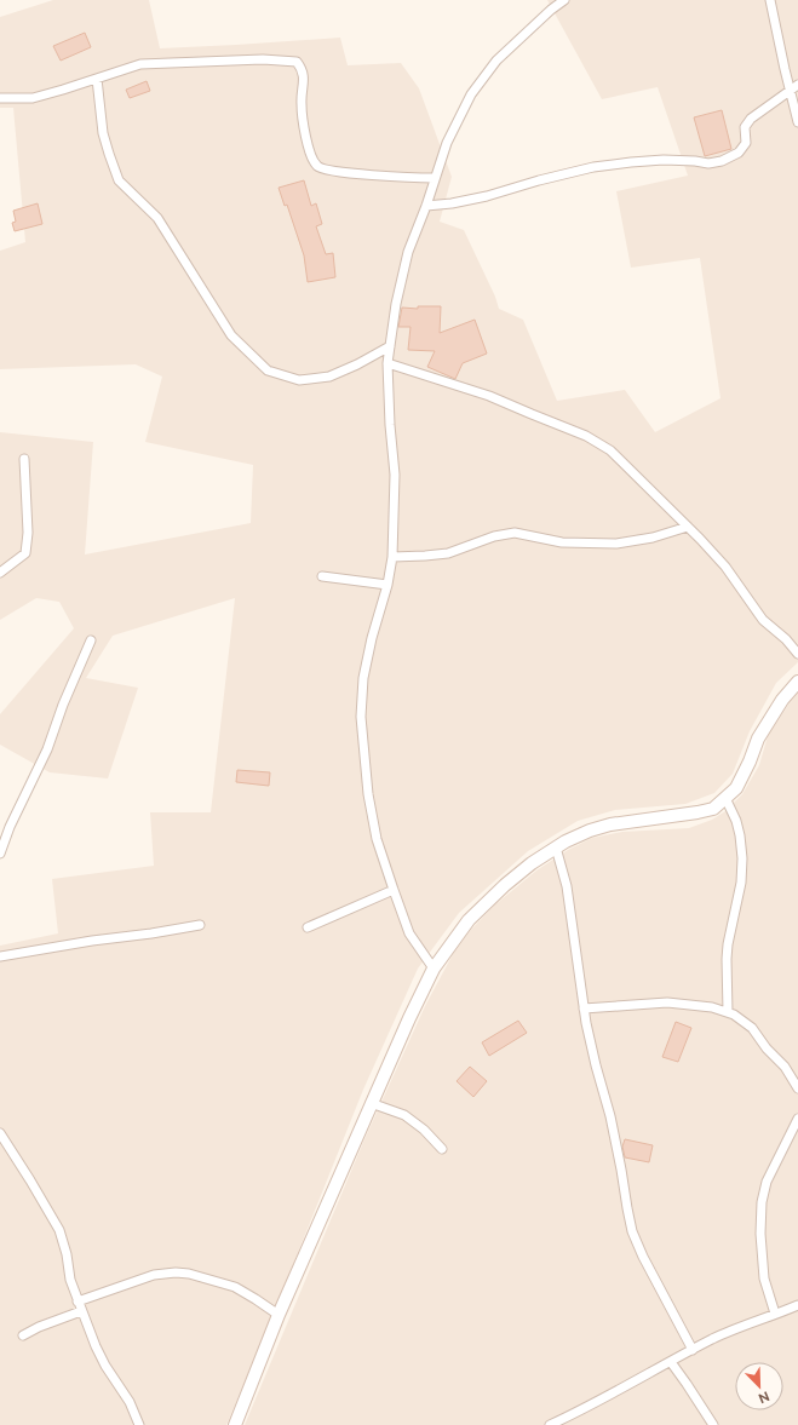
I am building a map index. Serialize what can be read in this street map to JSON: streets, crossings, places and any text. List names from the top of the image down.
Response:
{
  "north": "bottom right"
}
